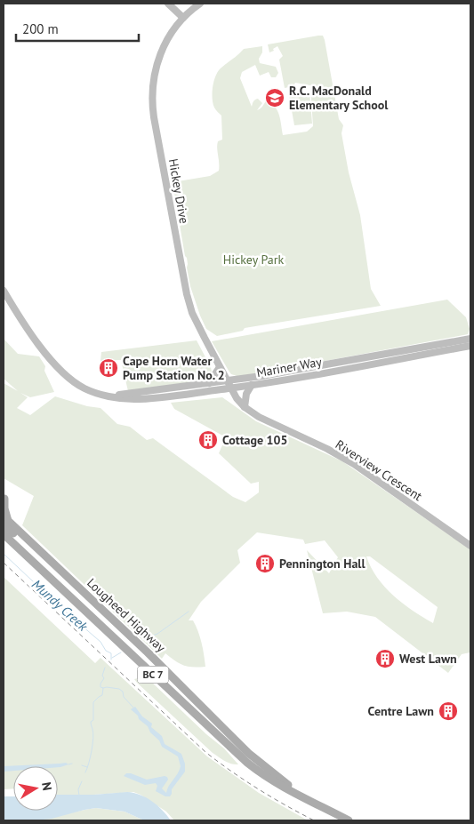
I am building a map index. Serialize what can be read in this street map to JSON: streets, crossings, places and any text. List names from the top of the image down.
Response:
{
  "streets": {
    "main road": [
      "Hickey Drive",
      "Mariner Way",
      "Riverview Crescent",
      "Lougheed Highway",
      "BC 7"
    ]
  },
  "crossings": [
    ["Hickey Drive", "Mariner Way"],
    ["Hickey Drive", "Riverview Crescent"],
    ["Mariner Way", "Riverview Crescent"]
  ],
  "water": ["Mundy Creek"],
  "parks": ["Hickey Park"],
  "places": {
    "school or university": ["R.C. MacDonald Elementary School"],
    "building": [
      "Cape Horn Water Pump Station No. 2",
      "Cottage 105",
      "Pennington Hall",
      "West Lawn",
      "Centre Lawn"
    ]
  },
  "scale_bar": "200 m",
  "north": "right"
}
